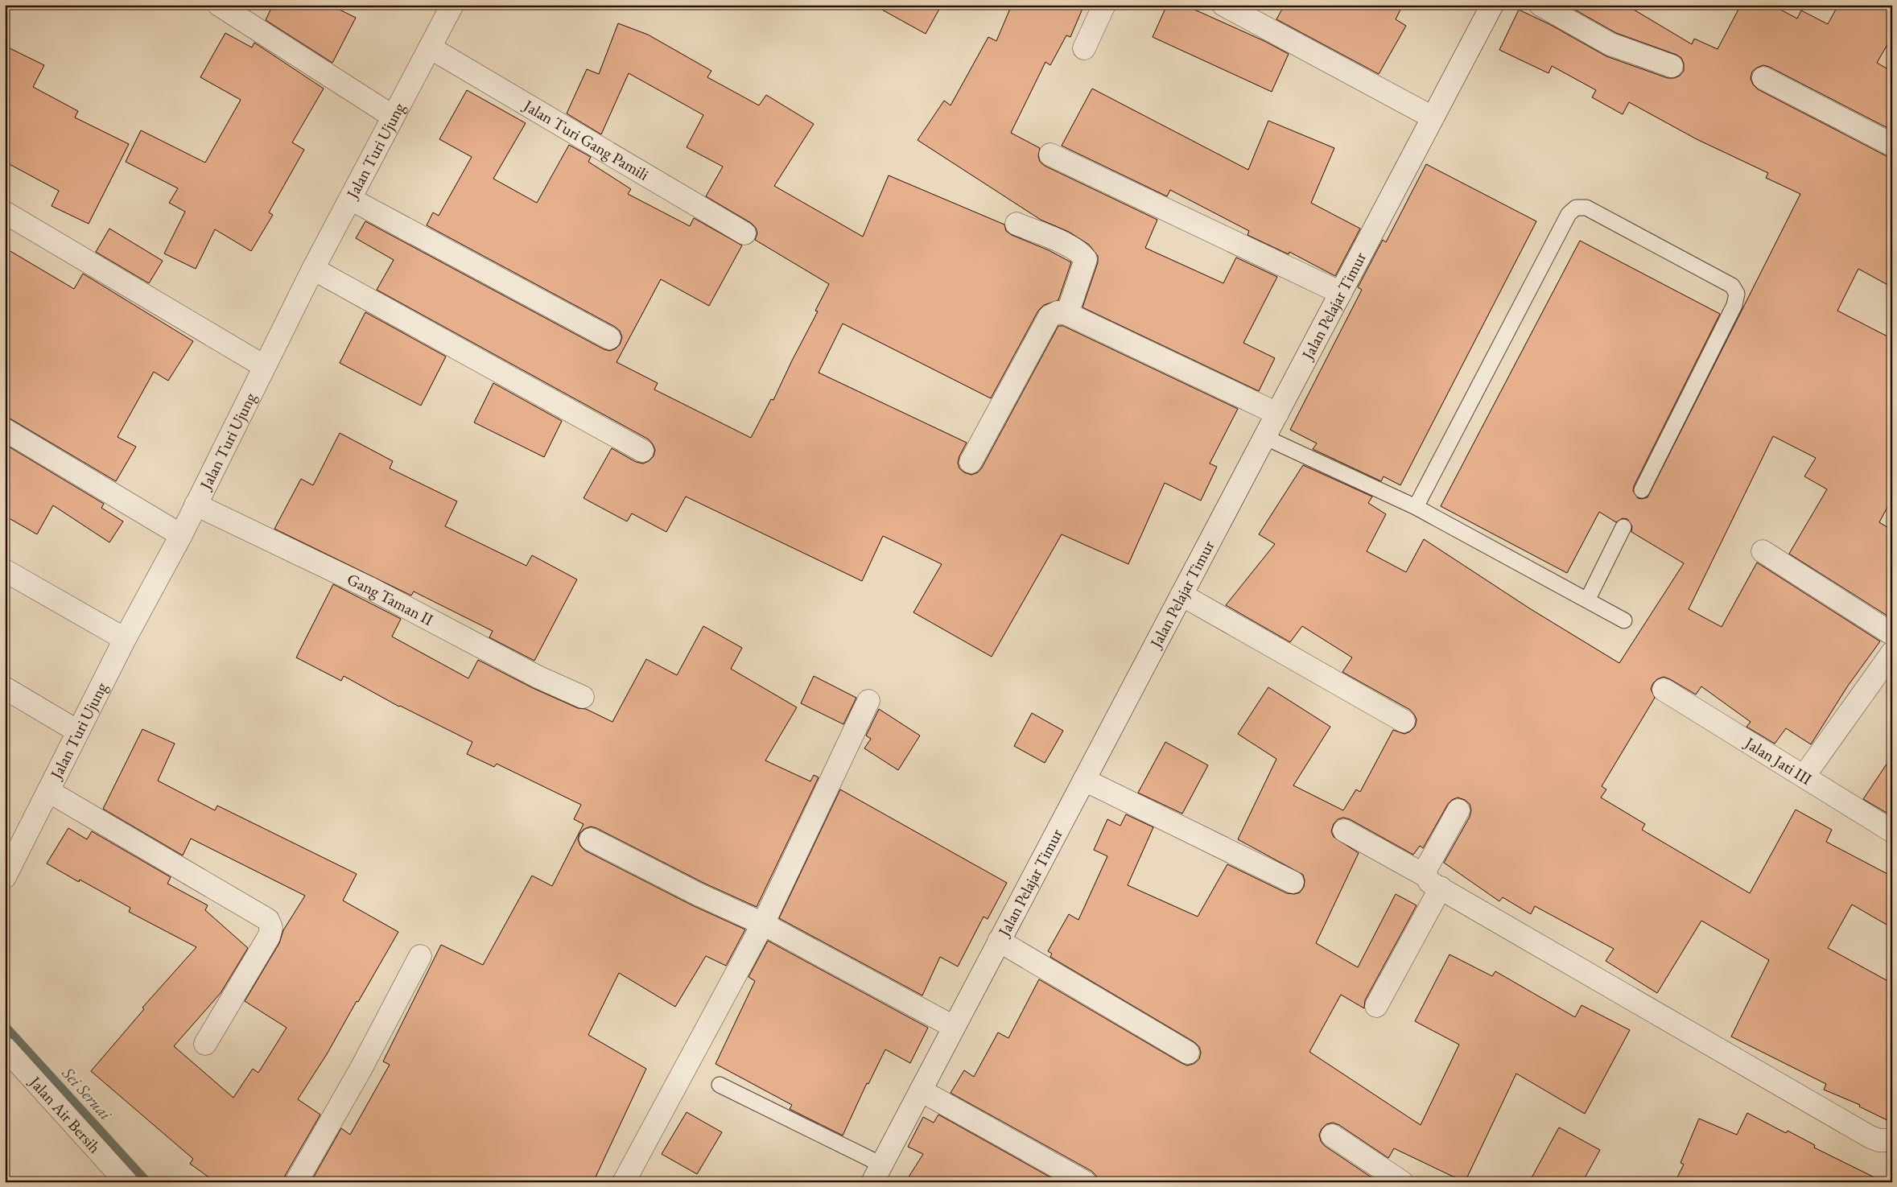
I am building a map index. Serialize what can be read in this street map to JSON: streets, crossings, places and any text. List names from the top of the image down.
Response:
{
  "streets": {
    "street": [
      "Jalan Turi Gang Pamili",
      "Jalan Turi Ujung",
      "Jalan Pelajar Timur",
      "Gang Taman II",
      "Jalan Jati III",
      "Jalan Air Bersih"
    ]
  },
  "crossings": [
    ["Jalan Turi Gang Pamili", "Jalan Turi Ujung"],
    ["Jalan Turi Ujung", "Gang Taman II"]
  ],
  "water": ["Sei Seruai"]
}
